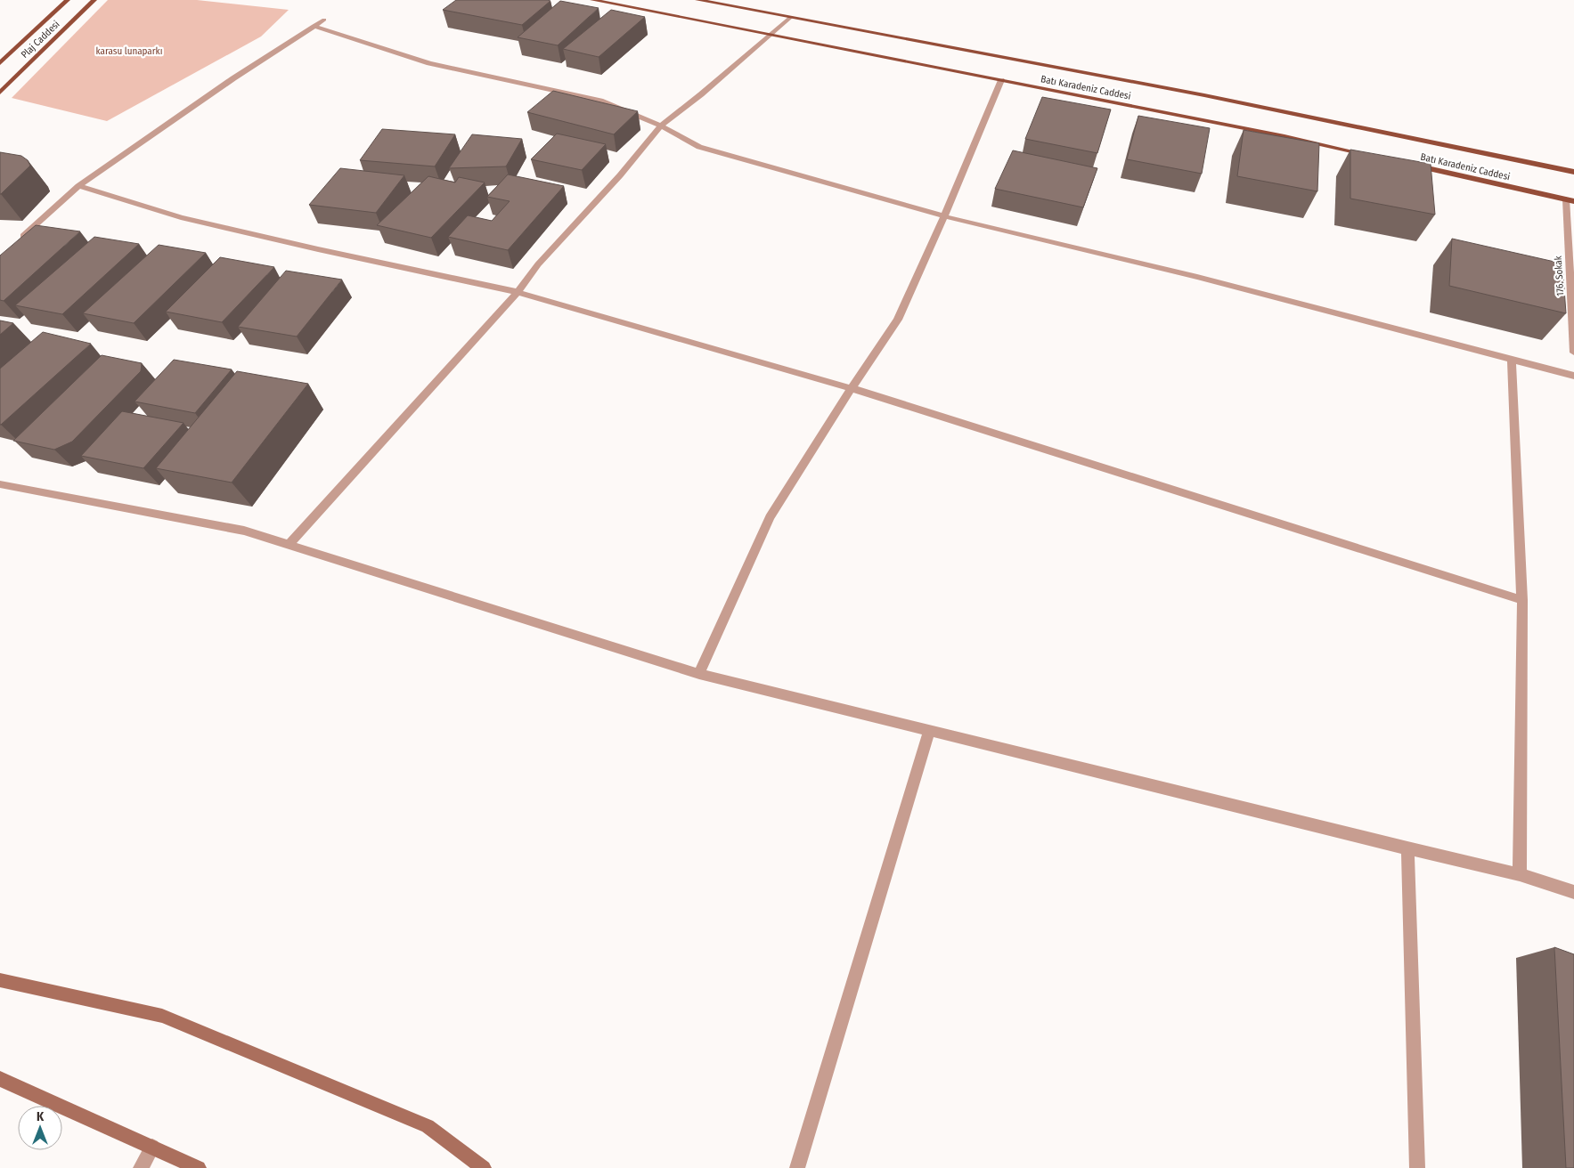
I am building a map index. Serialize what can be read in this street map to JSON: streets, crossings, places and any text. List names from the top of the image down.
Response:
{
  "streets": {
    "main road": ["Plaj Caddesi", "Batı Karadeniz Caddesi"],
    "street": ["176. Sokak"]
  },
  "crossings": [
    ["Batı Karadeniz Caddesi", "176. Sokak"]
  ],
  "parks": ["karasu lunaparkı"],
  "north": "top"
}
